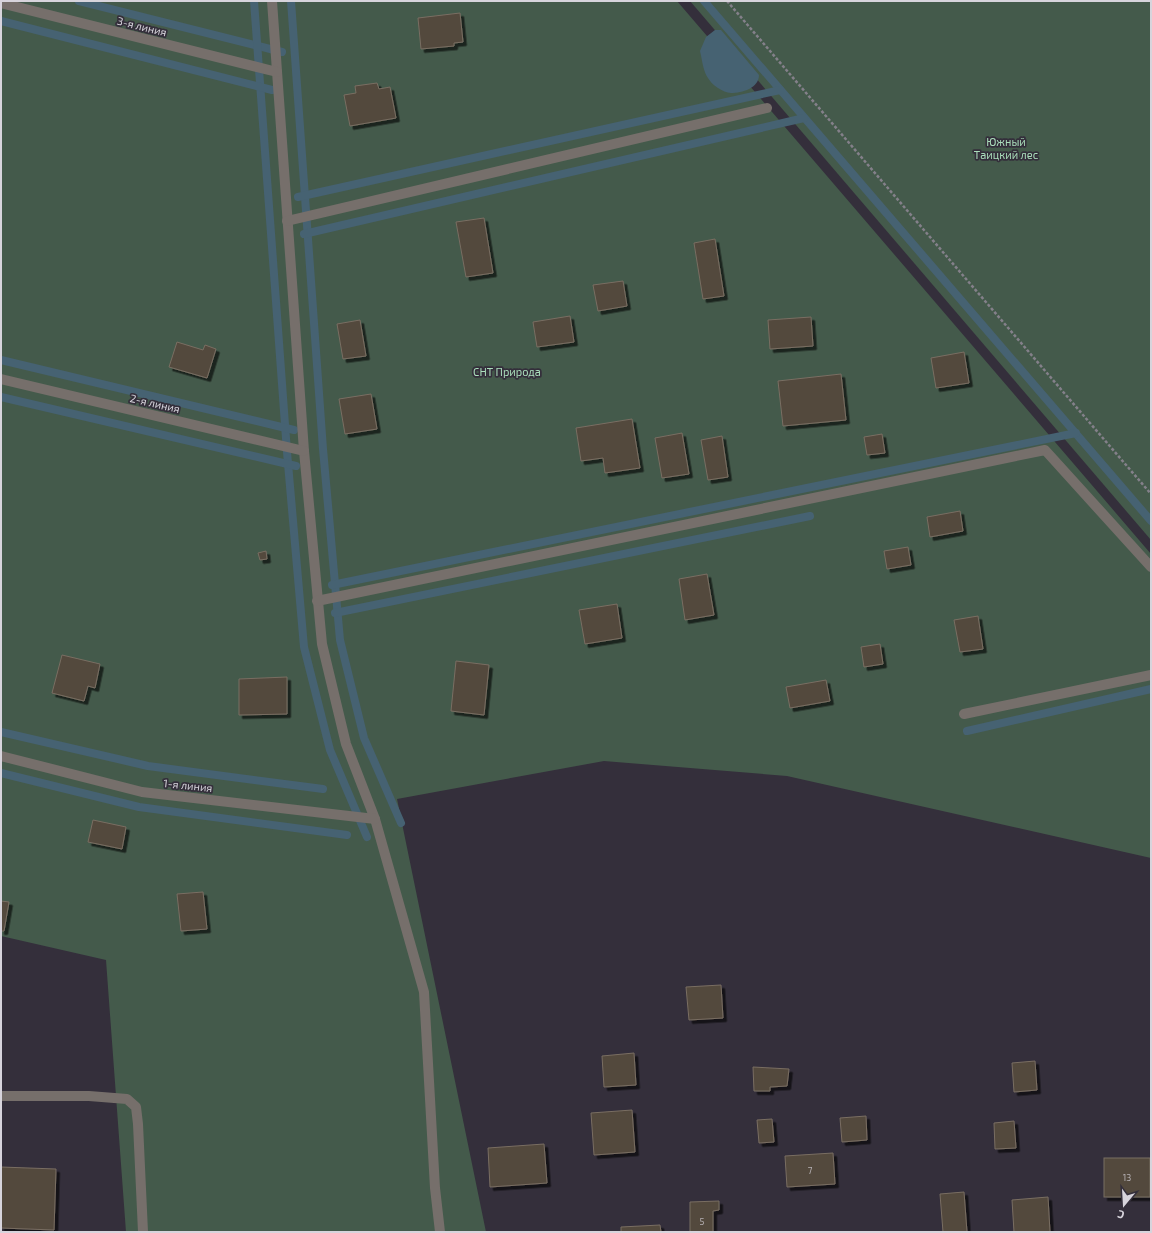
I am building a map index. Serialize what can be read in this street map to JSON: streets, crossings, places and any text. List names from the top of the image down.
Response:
{
  "streets": {
    "street": ["3-я линия", "2-я линия", "1-я линия"]
  },
  "parks": ["Южный Таицкий лес", "СНТ Природа"],
  "house_numbers": ["7", "13", "5"],
  "north": "bottom"
}
